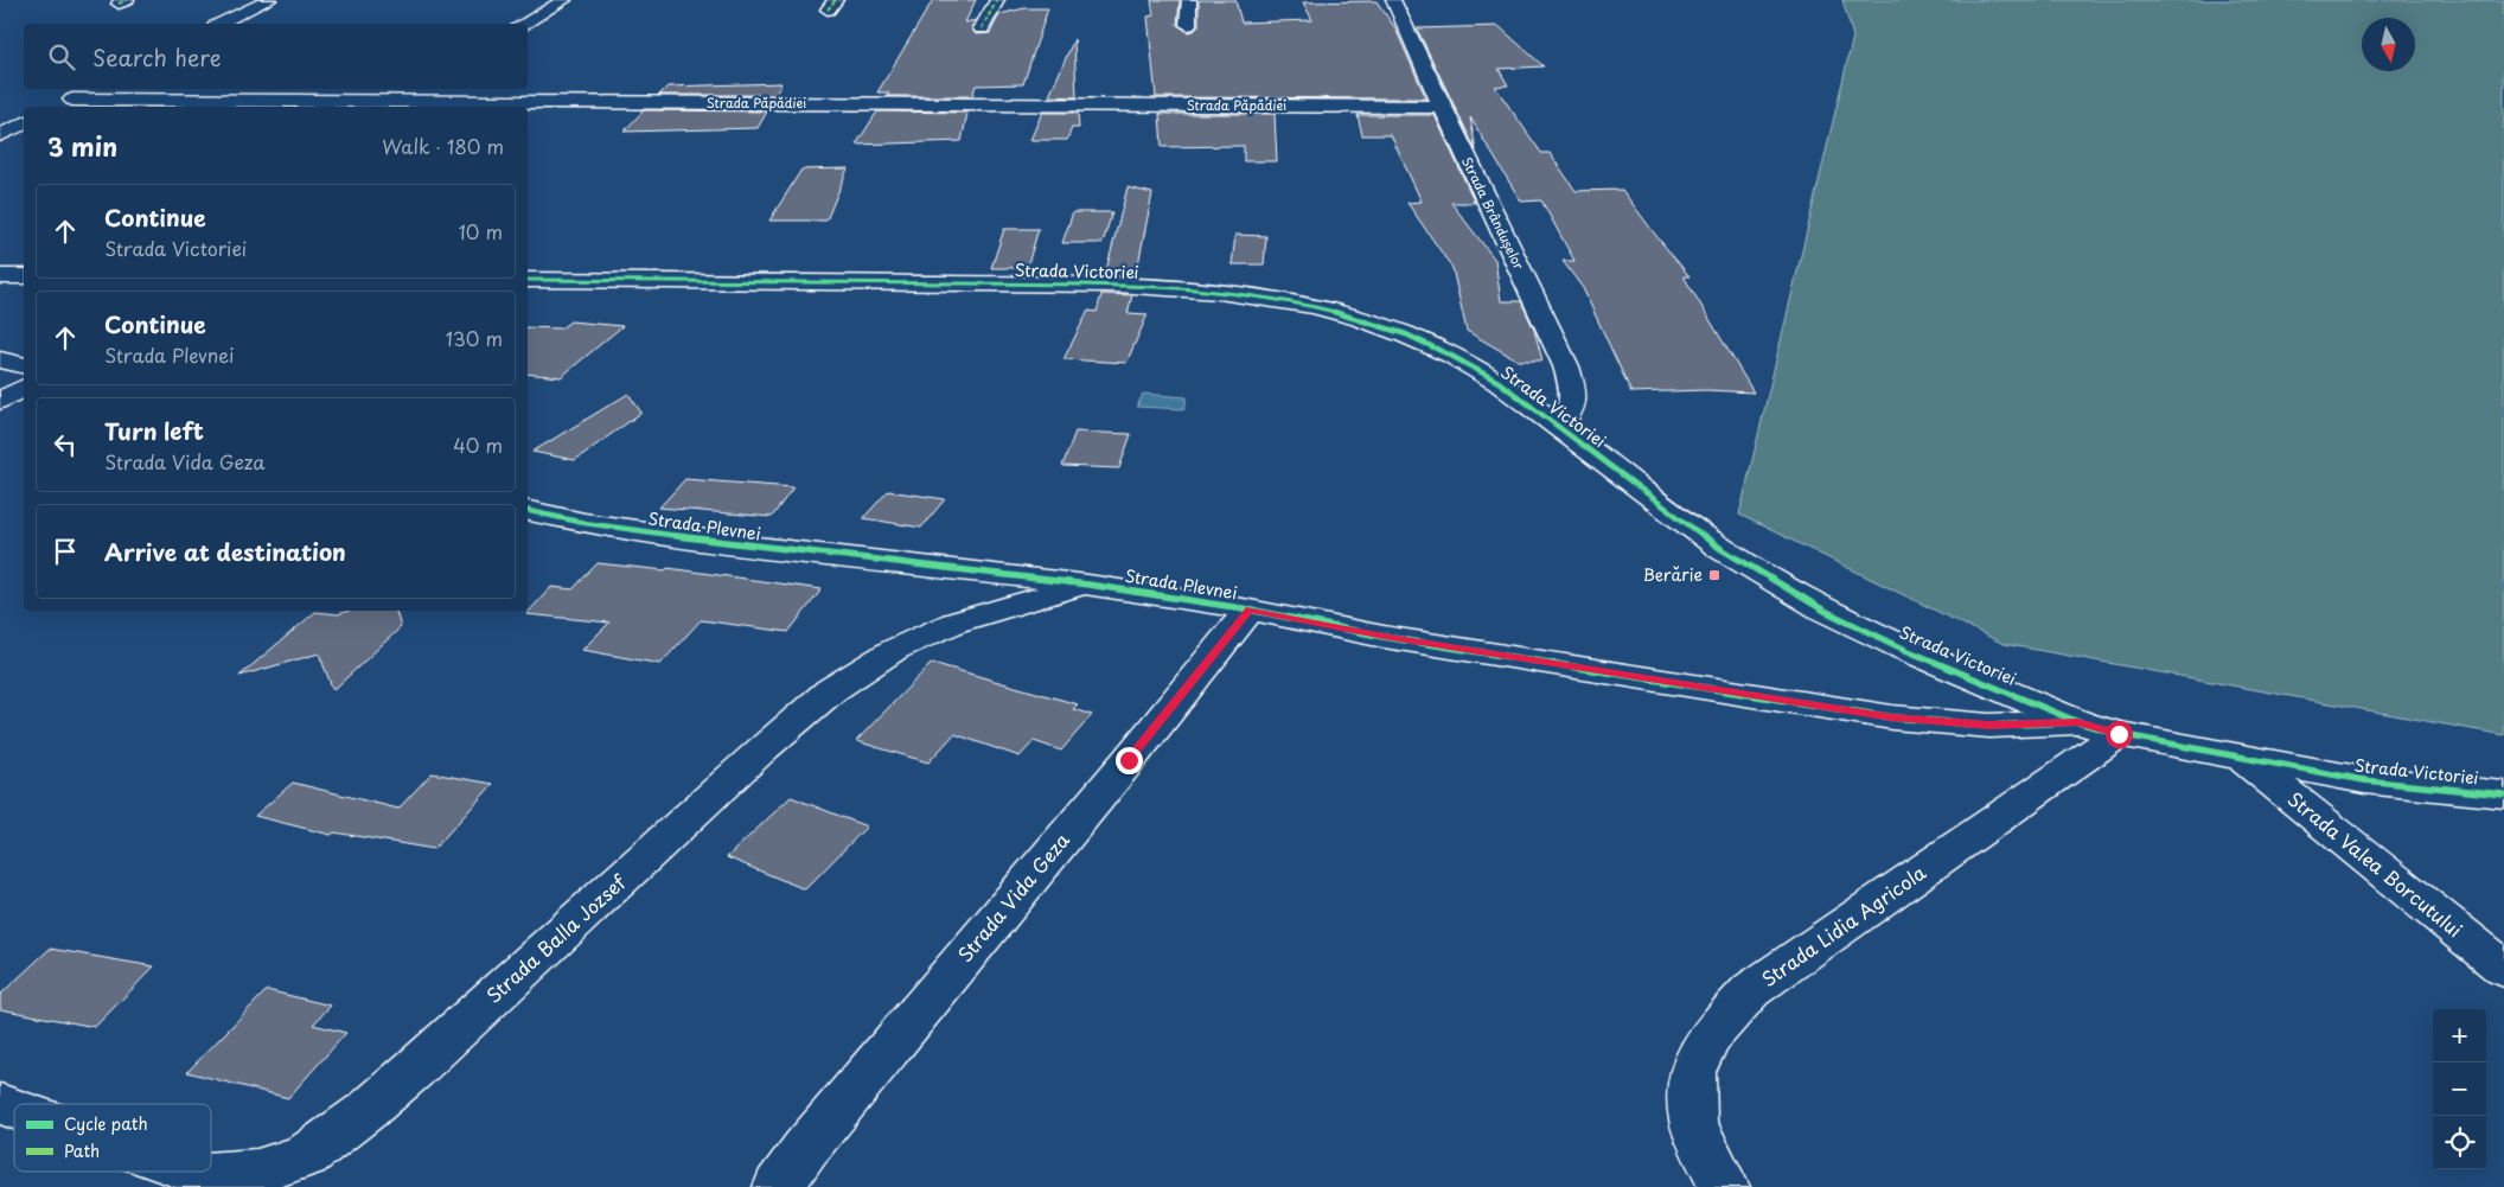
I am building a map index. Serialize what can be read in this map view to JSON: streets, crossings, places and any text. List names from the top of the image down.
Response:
{
  "streets": {
    "street": [
      "Strada Păpădiei",
      "Strada Brândușelor",
      "Strada Victoriei",
      "Strada Plevnei",
      "Strada Valea Borcutului",
      "Strada Vida Geza",
      "Strada Lidia Agricola",
      "Strada Balla Jozsef"
    ]
  },
  "crossings": [
    ["Strada Păpădiei", "Strada Brândușelor"],
    ["Strada Brândușelor", "Strada Victoriei"],
    ["Strada Victoriei", "Strada Plevnei"],
    ["Strada Victoriei", "Strada Valea Borcutului"],
    ["Strada Victoriei", "Strada Lidia Agricola"],
    ["Strada Plevnei", "Strada Vida Geza"],
    ["Strada Plevnei", "Strada Balla Jozsef"]
  ],
  "places": {
    "transit": ["Berărie"]
  },
  "legend": ["Cycle path", "Path"],
  "north": "bottom",
  "page": {
    "search": "Search here",
    "heading": ["3 min", "Walk · 180 m"],
    "list": [
      ["Continue", "Strada Victoriei", "10 m"],
      ["Continue", "Strada Plevnei", "130 m"],
      ["Turn left", "Strada Vida Geza", "40 m"],
      "Arrive at destination"
    ],
    "map_buttons": ["+", "−"]
  }
}
